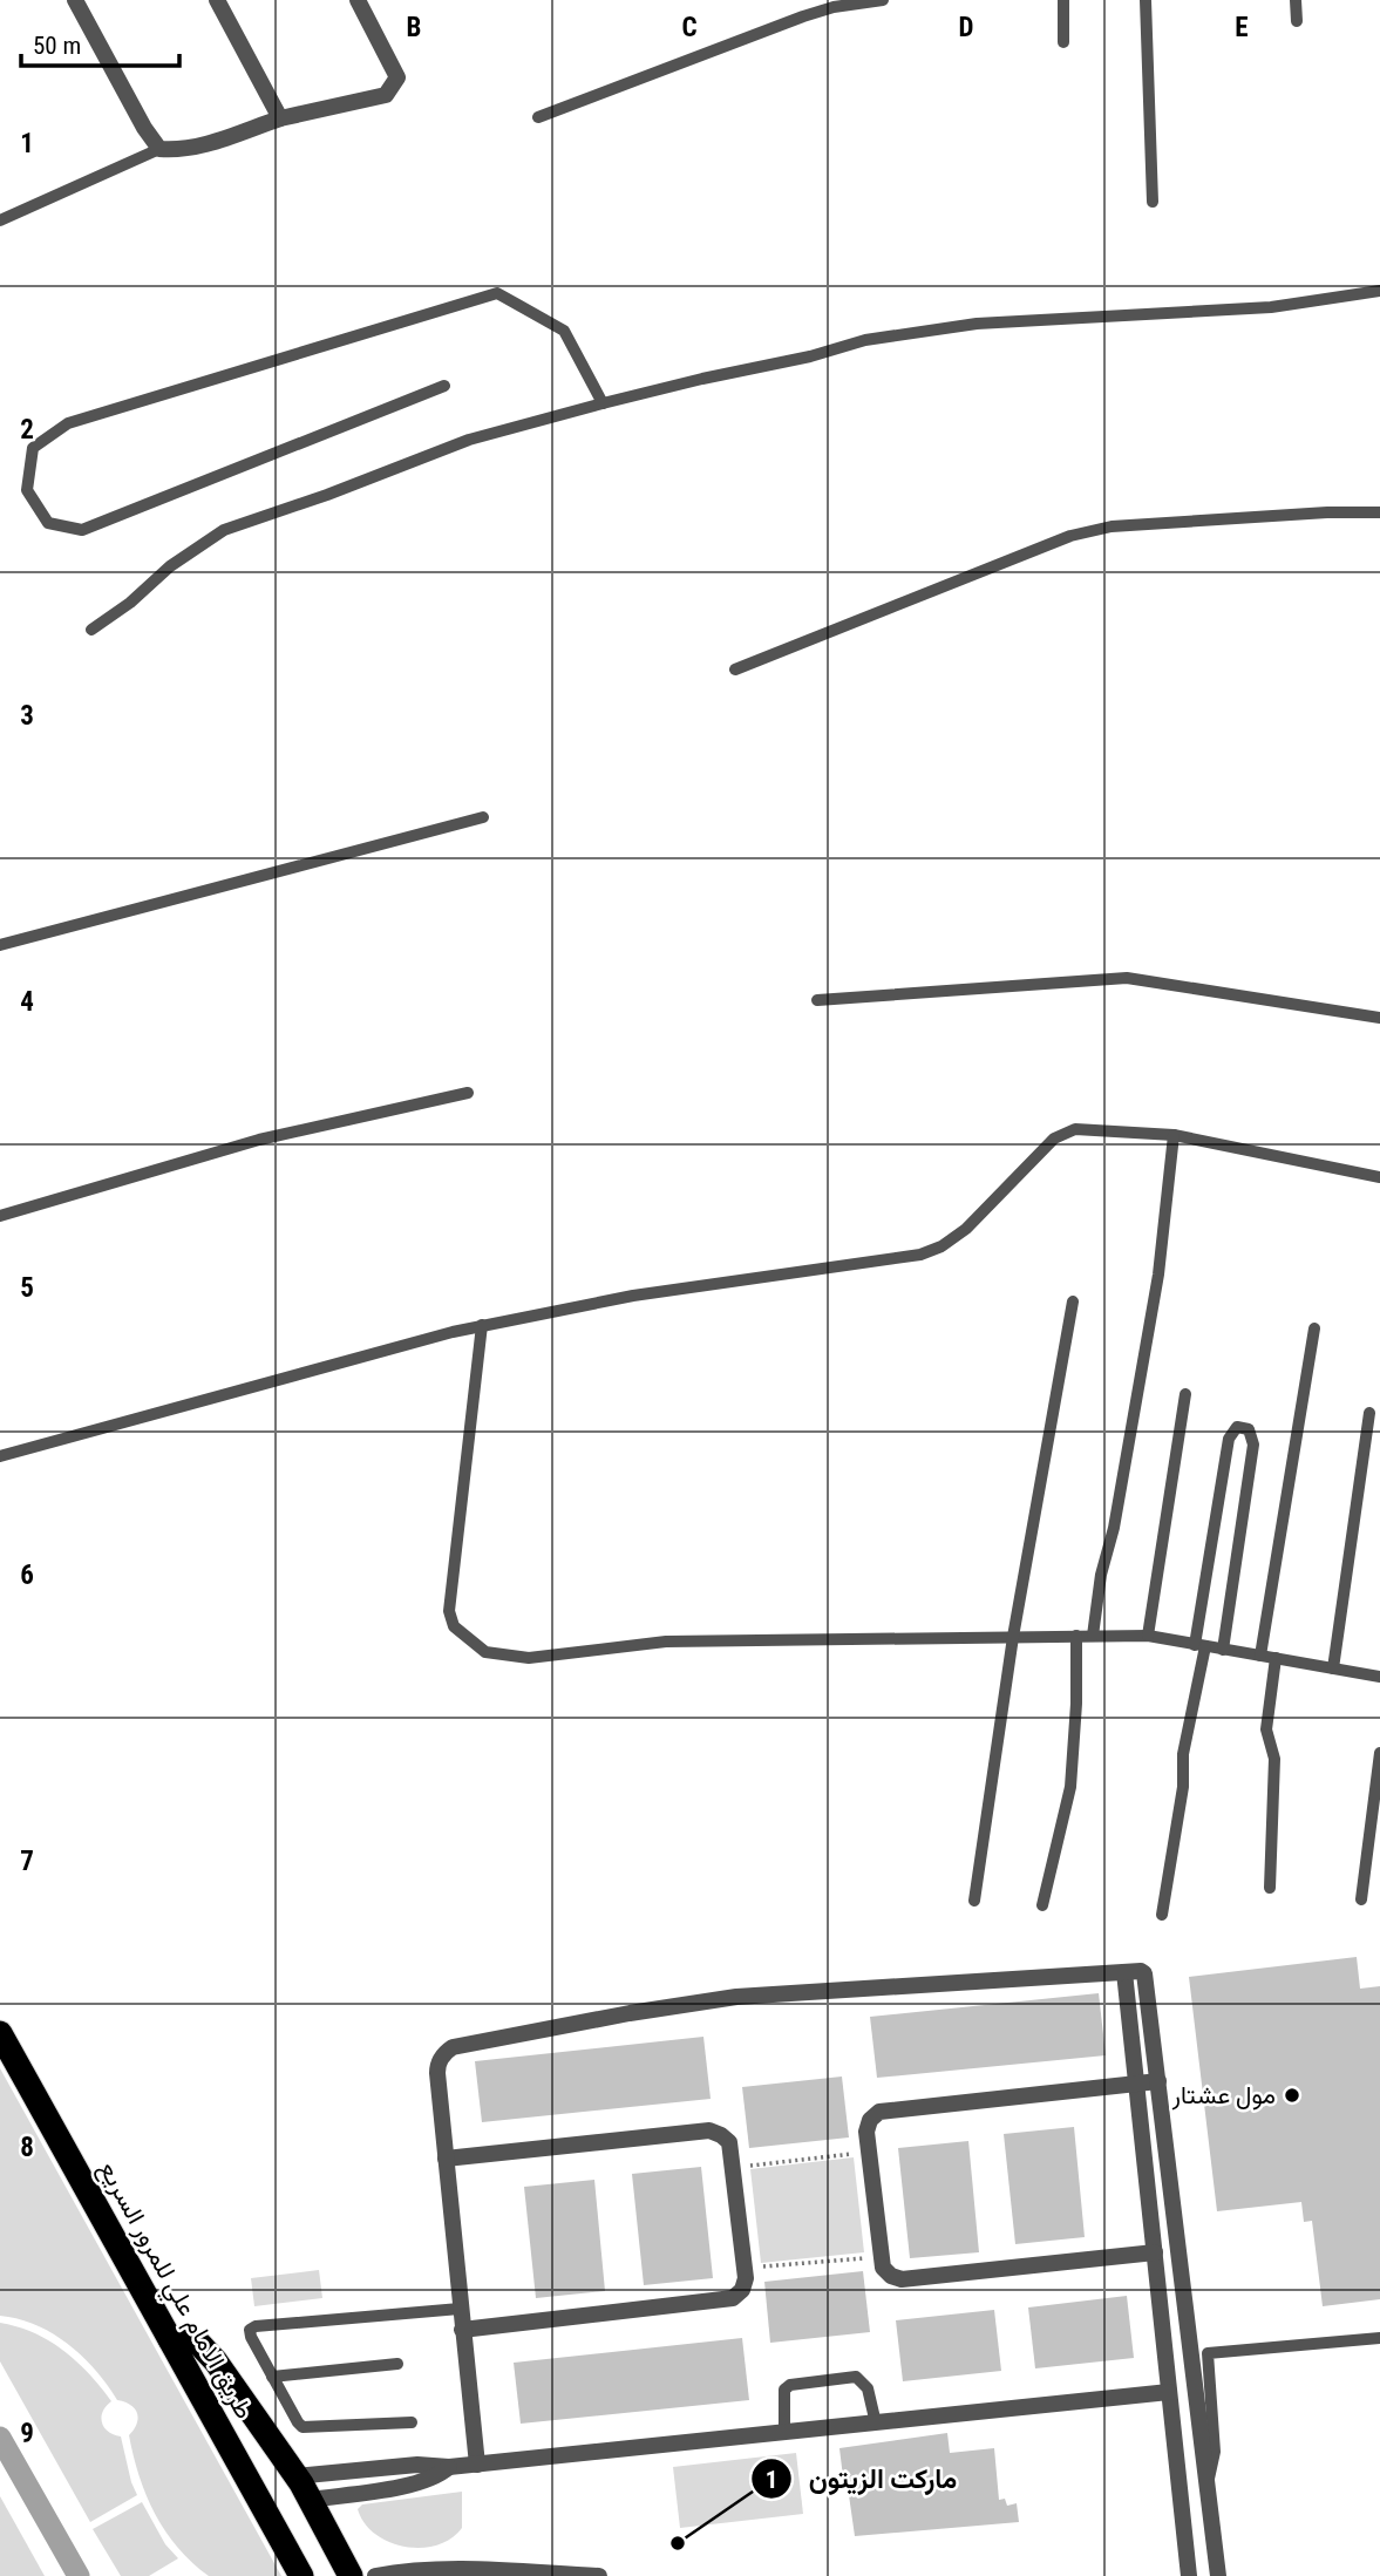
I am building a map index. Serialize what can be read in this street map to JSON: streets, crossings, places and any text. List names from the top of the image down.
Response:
{
  "streets": {
    "highway": ["طريق الامام علي للمرور السريع"]
  },
  "places": ["مول عشتار", "ماركت الزيتون"],
  "scale_bar": "50 m",
  "grid": {
    "columns": [
      "B",
      "C",
      "D",
      "E"
    ],
    "rows": [
      "1",
      "2",
      "3",
      "4",
      "5",
      "6",
      "7",
      "8",
      "9"
    ]
  }
}
